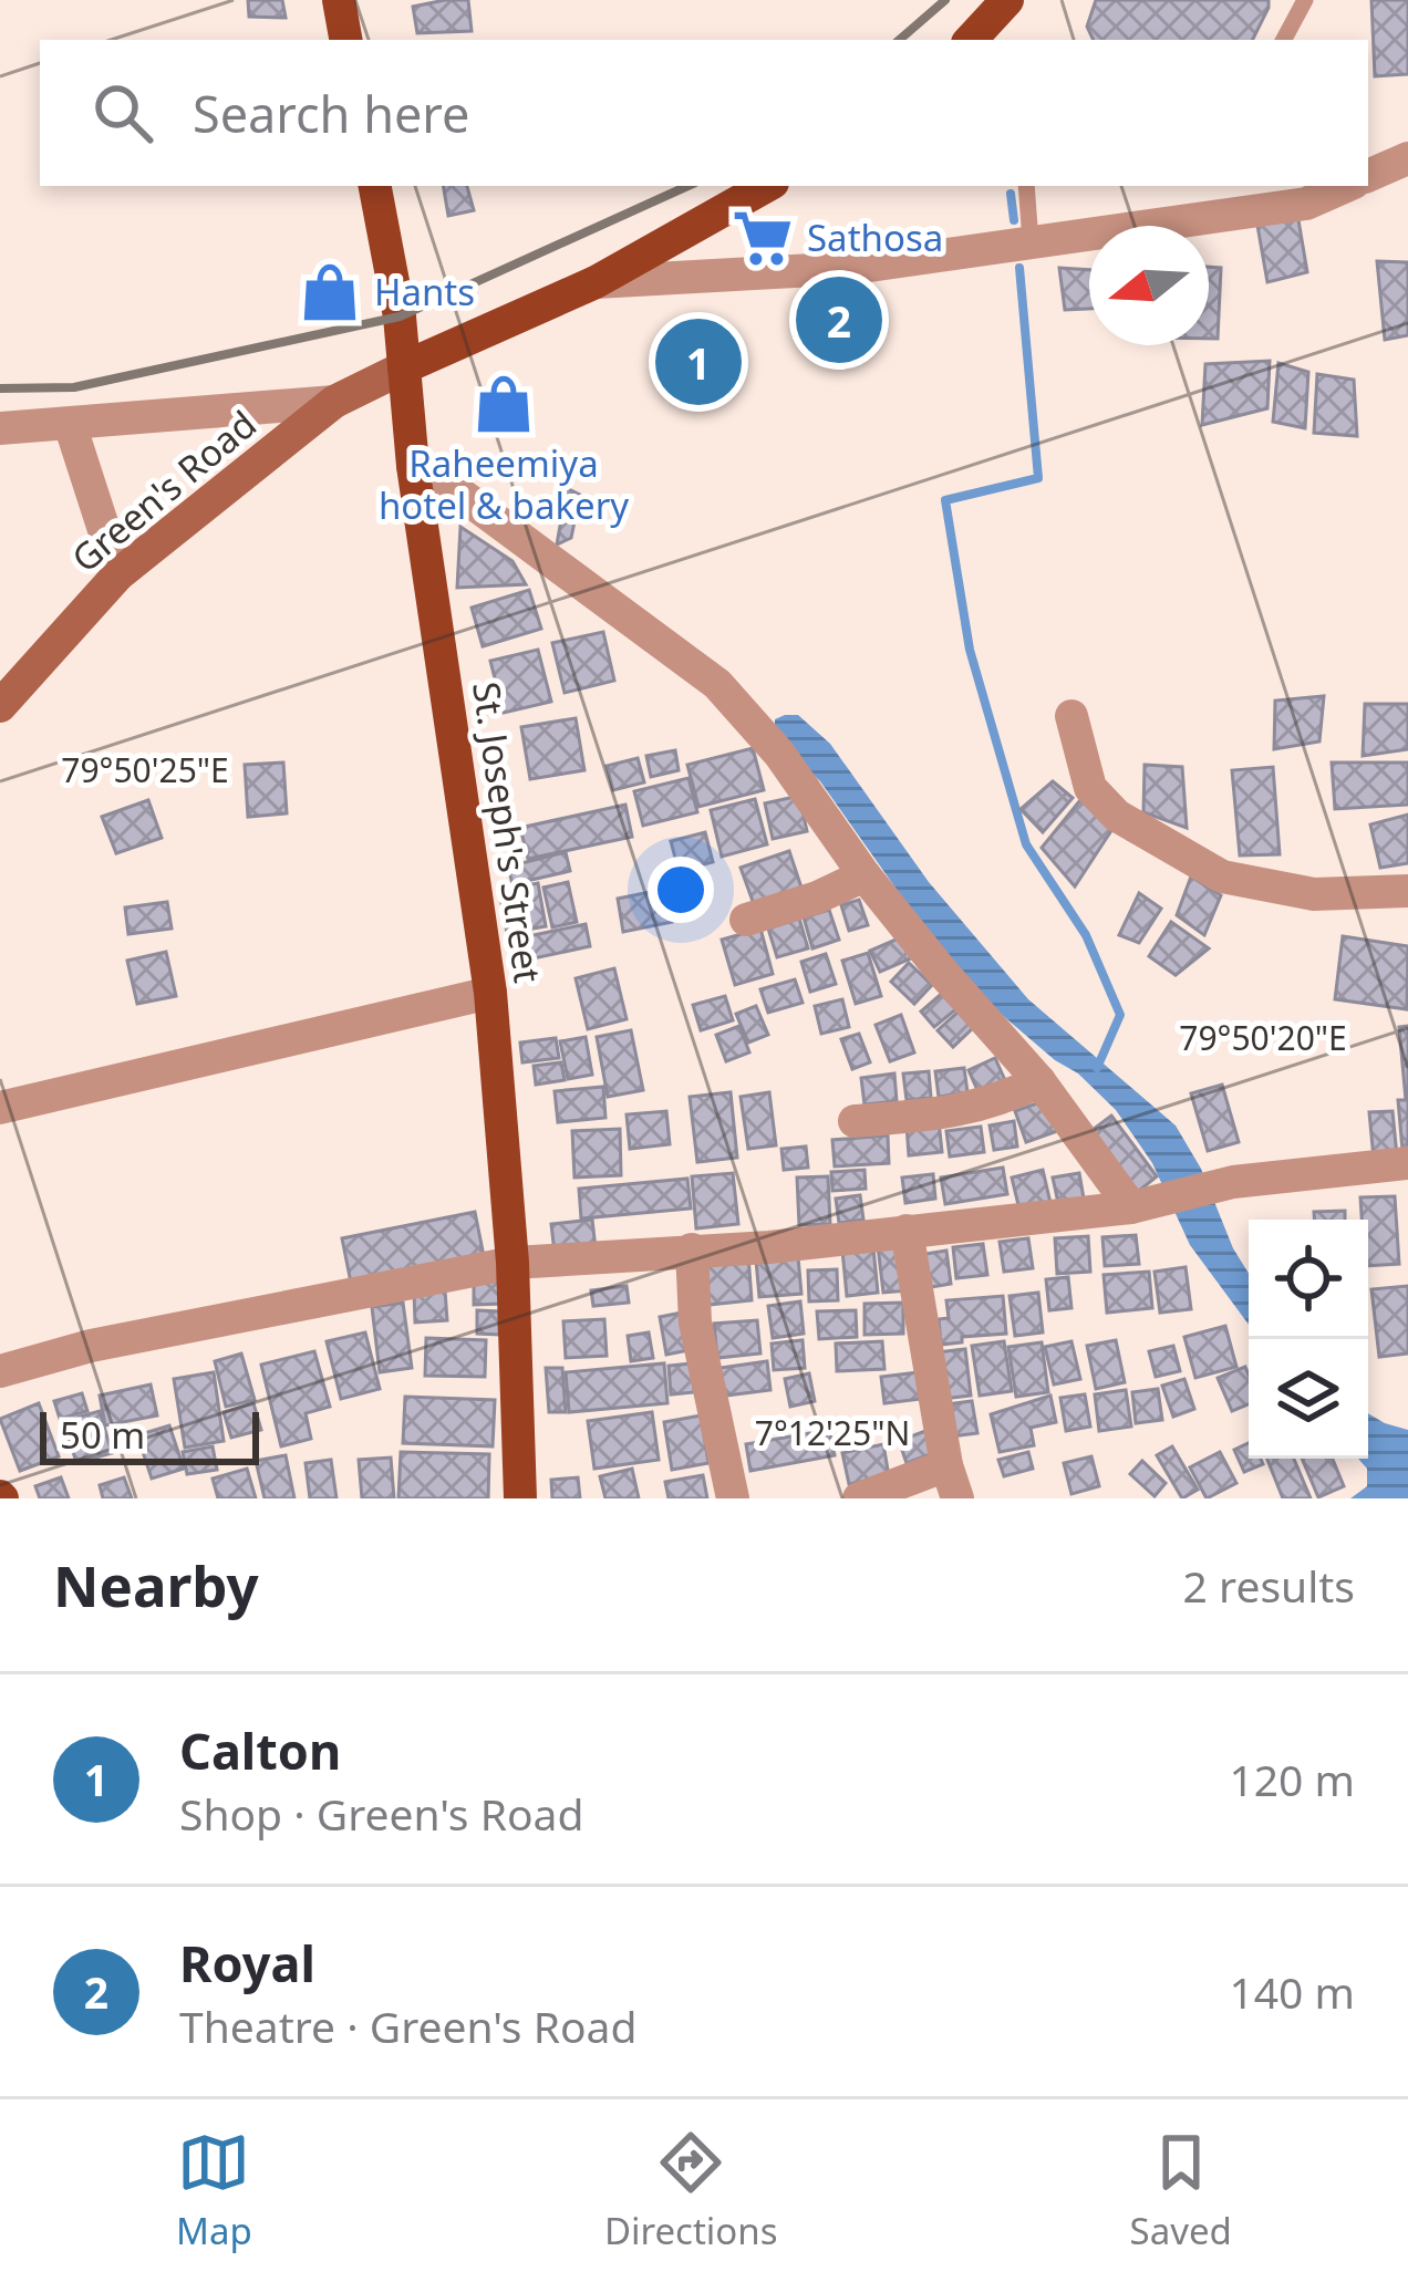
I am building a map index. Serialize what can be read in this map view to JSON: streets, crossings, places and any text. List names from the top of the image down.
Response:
{
  "streets": {
    "main road": ["Green's Road", "St. Joseph's Street"]
  },
  "crossings": [
    ["Green's Road", "St. Joseph's Street"]
  ],
  "places": {
    "supermarket": ["Sathosa"],
    "shop": ["Hants", "Raheemiya hotel & bakery"]
  },
  "scale_bar": "50 m",
  "north": "left",
  "page": {
    "search": "Search here",
    "pins": ["2", "1"],
    "scale": "50 m",
    "heading": ["Nearby", "2 results"],
    "list": [
      {
        "mark": "1",
        "name": "Calton",
        "note": "Shop · Green's Road",
        "value": "120 m"
      },
      {
        "mark": "2",
        "name": "Royal",
        "note": "Theatre · Green's Road",
        "value": "140 m"
      }
    ],
    "nav": ["Map", "Directions", "Saved"]
  },
  "coordinates": ["79°50'25\"E", "79°50'20\"E", "7°12'25\"N"]
}
